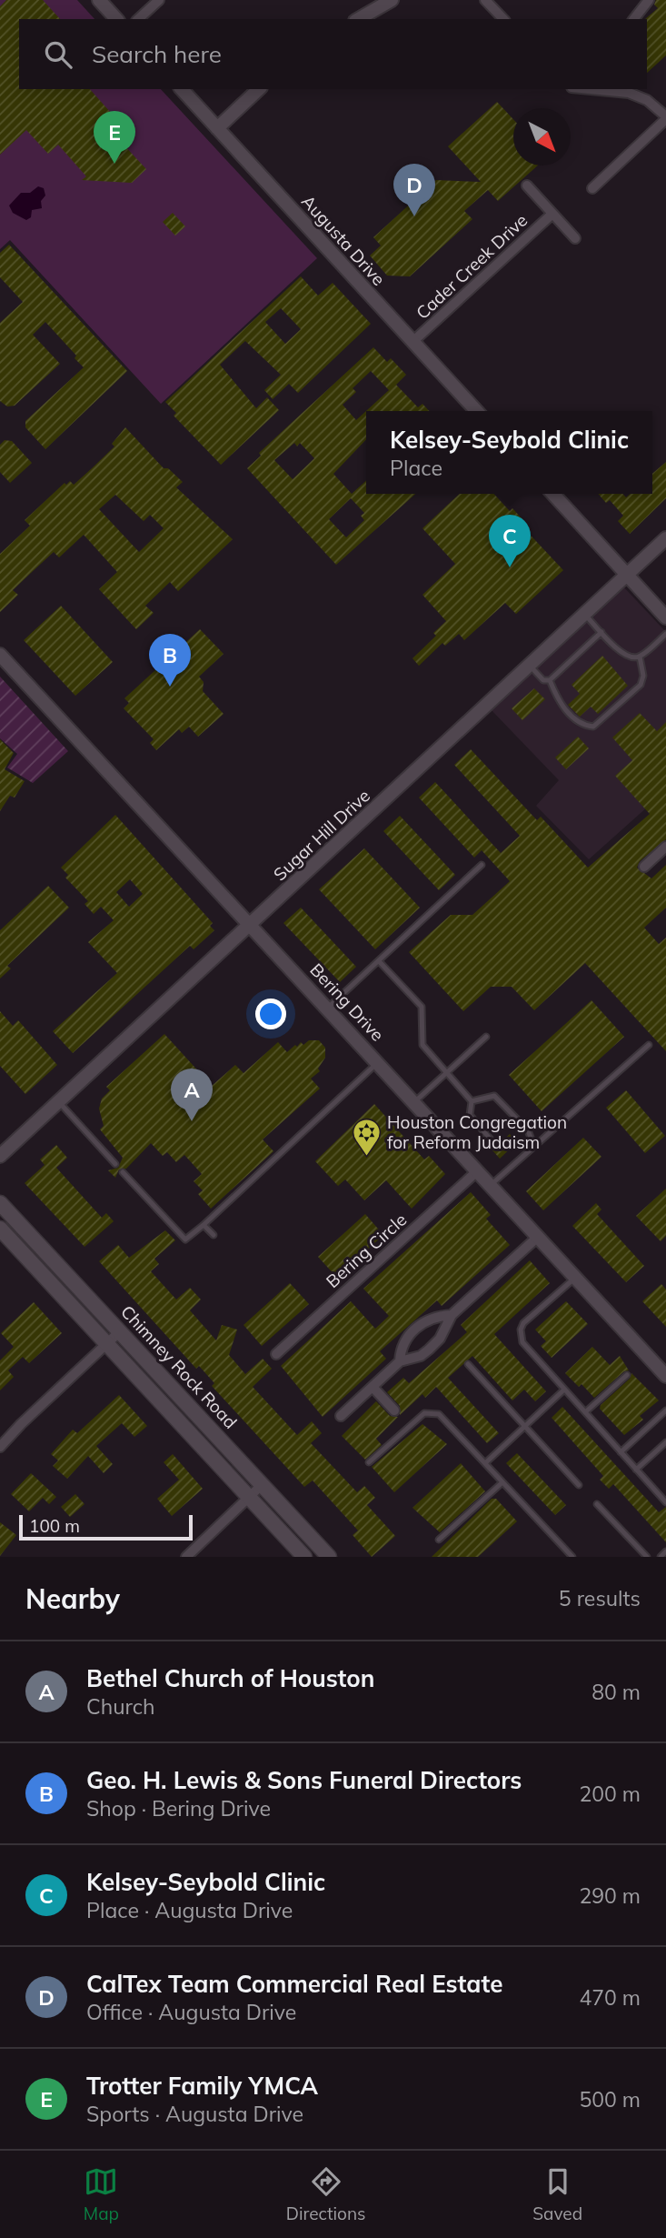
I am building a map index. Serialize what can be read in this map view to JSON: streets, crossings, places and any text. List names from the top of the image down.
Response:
{
  "streets": {
    "main road": ["Chimney Rock Road"],
    "street": [
      "Augusta Drive",
      "Cader Creek Drive",
      "Sugar Hill Drive",
      "Bering Drive",
      "Bering Circle"
    ]
  },
  "crossings": [
    ["Augusta Drive", "Cader Creek Drive"],
    ["Sugar Hill Drive", "Bering Drive"],
    ["Bering Drive", "Bering Circle"]
  ],
  "places": {
    "synagogue": ["Houston Congregation for Reform Judaism"]
  },
  "scale_bar": "100 m",
  "north": "bottom right",
  "page": {
    "search": "Search here",
    "pins": [
      "E",
      "D",
      "C",
      "B",
      "A"
    ],
    "popup": ["Kelsey-Seybold Clinic", "Place"],
    "scale": "100 m",
    "heading": ["Nearby", "5 results"],
    "list": [
      {
        "mark": "A",
        "name": "Bethel Church of Houston",
        "note": "Church",
        "value": "80 m"
      },
      {
        "mark": "B",
        "name": "Geo. H. Lewis & Sons Funeral Directors",
        "note": "Shop · Bering Drive",
        "value": "200 m"
      },
      {
        "mark": "C",
        "name": "Kelsey-Seybold Clinic",
        "note": "Place · Augusta Drive",
        "value": "290 m"
      },
      {
        "mark": "D",
        "name": "CalTex Team Commercial Real Estate",
        "note": "Office · Augusta Drive",
        "value": "470 m"
      },
      {
        "mark": "E",
        "name": "Trotter Family YMCA",
        "note": "Sports · Augusta Drive",
        "value": "500 m"
      }
    ],
    "nav": ["Map", "Directions", "Saved"]
  }
}
